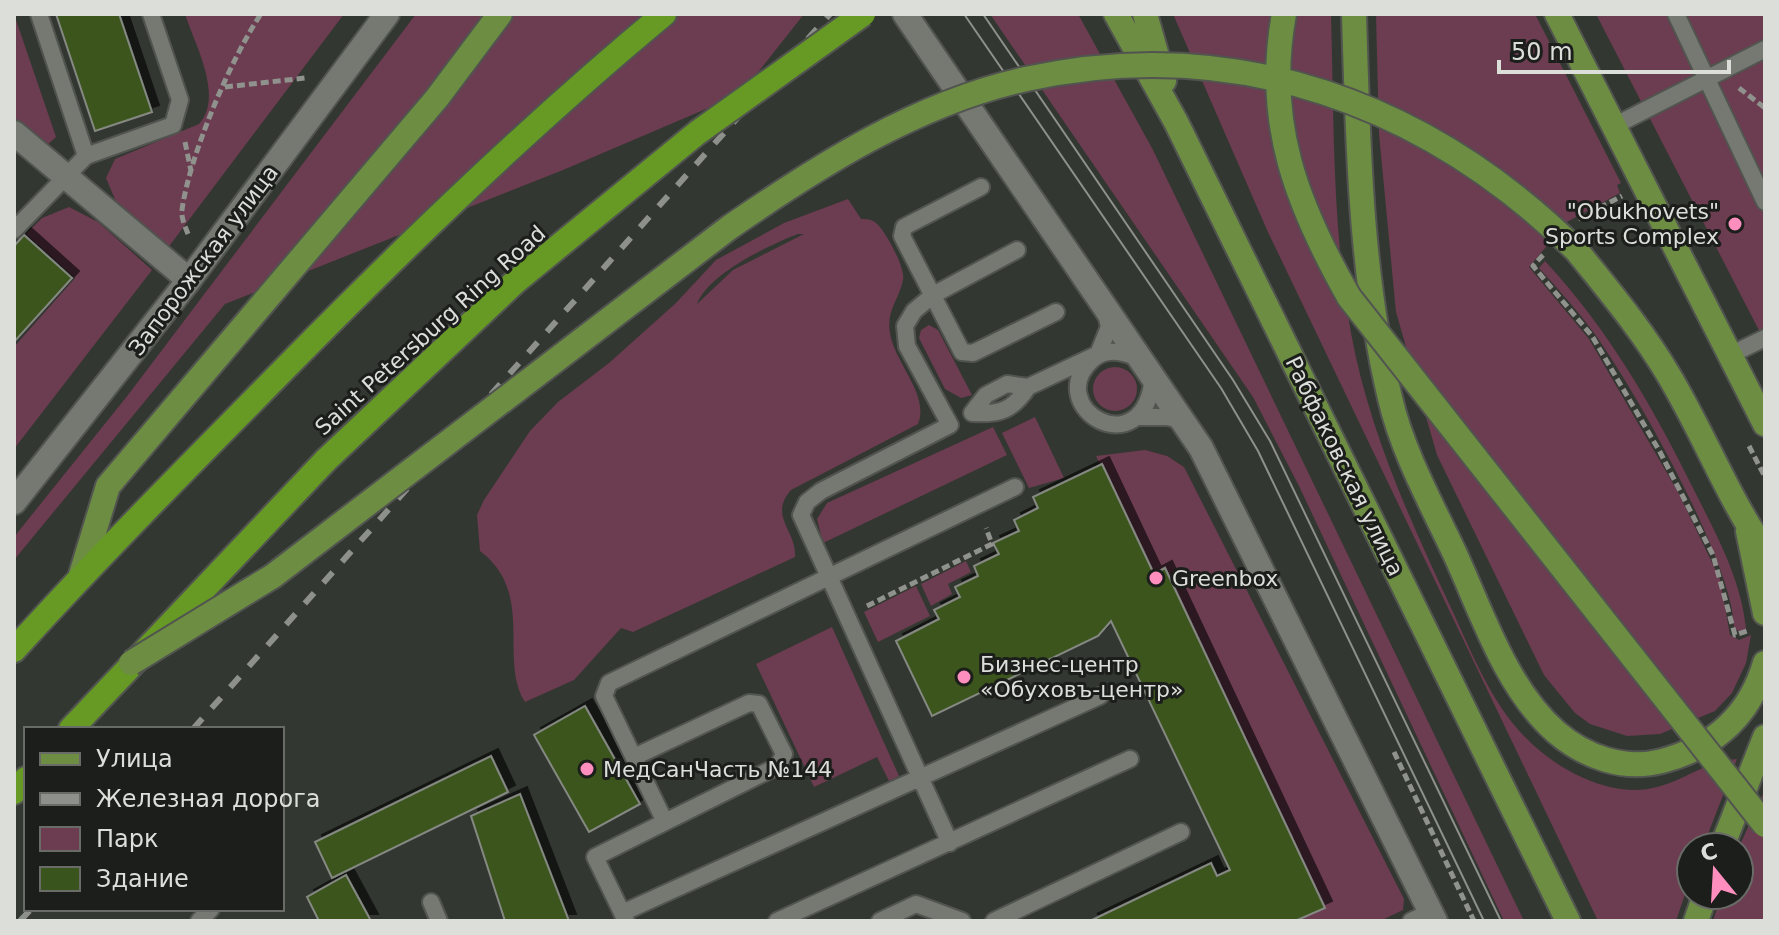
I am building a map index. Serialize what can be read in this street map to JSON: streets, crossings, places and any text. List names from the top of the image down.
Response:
{
  "streets": {
    "highway": ["Saint Petersburg Ring Road"],
    "main road": ["Рабфаковская улица"],
    "street": ["Запорожская улица"]
  },
  "places": [
    "\"Obukhovets\" Sports Complex",
    "Greenbox",
    "Бизнес-центр «Обуховъ-центр»",
    "МедСанЧасть №144"
  ],
  "legend": [
    "Улица",
    "Железная дорога",
    "Парк",
    "Здание"
  ],
  "scale_bar": "50 m",
  "north": "top"
}
